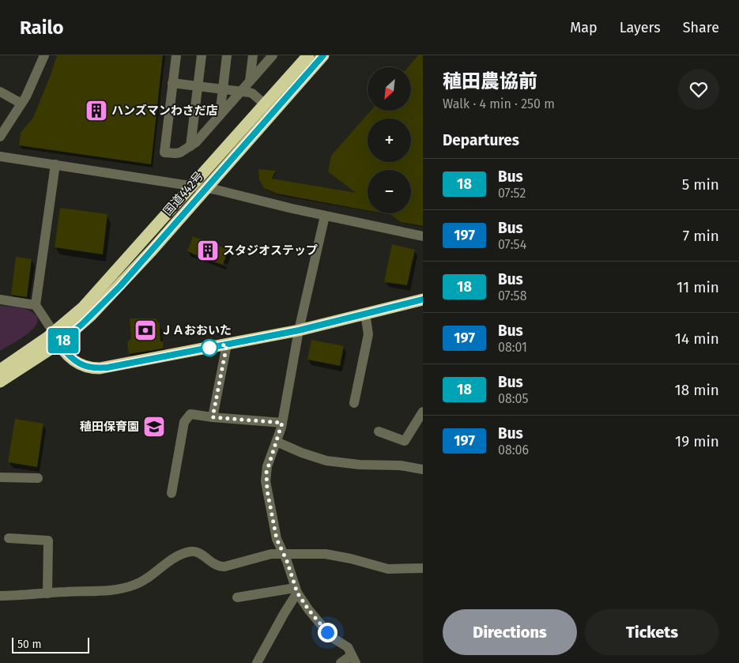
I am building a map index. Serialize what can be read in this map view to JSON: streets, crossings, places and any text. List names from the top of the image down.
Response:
{
  "streets": {
    "highway": ["国道442号"]
  },
  "places": {
    "building": ["ハンズマンわさだ店", "スタジオステップ"],
    "bank": ["ＪＡおおいた"],
    "school or university": ["稙田保育園"]
  },
  "lines": ["bus line 18"],
  "scale_bar": "50 m",
  "north": "bottom left",
  "page": {
    "header": "Railo",
    "nav": ["Map", "Layers", "Share"],
    "on_map": "18",
    "heading": [
      ["稙田農協前", "Walk · 4 min · 250 m"],
      "Departures"
    ],
    "map_buttons": ["+", "−"],
    "list": [
      {
        "mark": "18",
        "name": "Bus",
        "note": "07:52",
        "value": "5 min"
      },
      {
        "mark": "197",
        "name": "Bus",
        "note": "07:54",
        "value": "7 min"
      },
      {
        "mark": "18",
        "name": "Bus",
        "note": "07:58",
        "value": "11 min"
      },
      {
        "mark": "197",
        "name": "Bus",
        "note": "08:01",
        "value": "14 min"
      },
      {
        "mark": "18",
        "name": "Bus",
        "note": "08:05",
        "value": "18 min"
      },
      {
        "mark": "197",
        "name": "Bus",
        "note": "08:06",
        "value": "19 min"
      }
    ],
    "buttons": ["Directions", "Tickets"],
    "scale": "50 m"
  }
}
